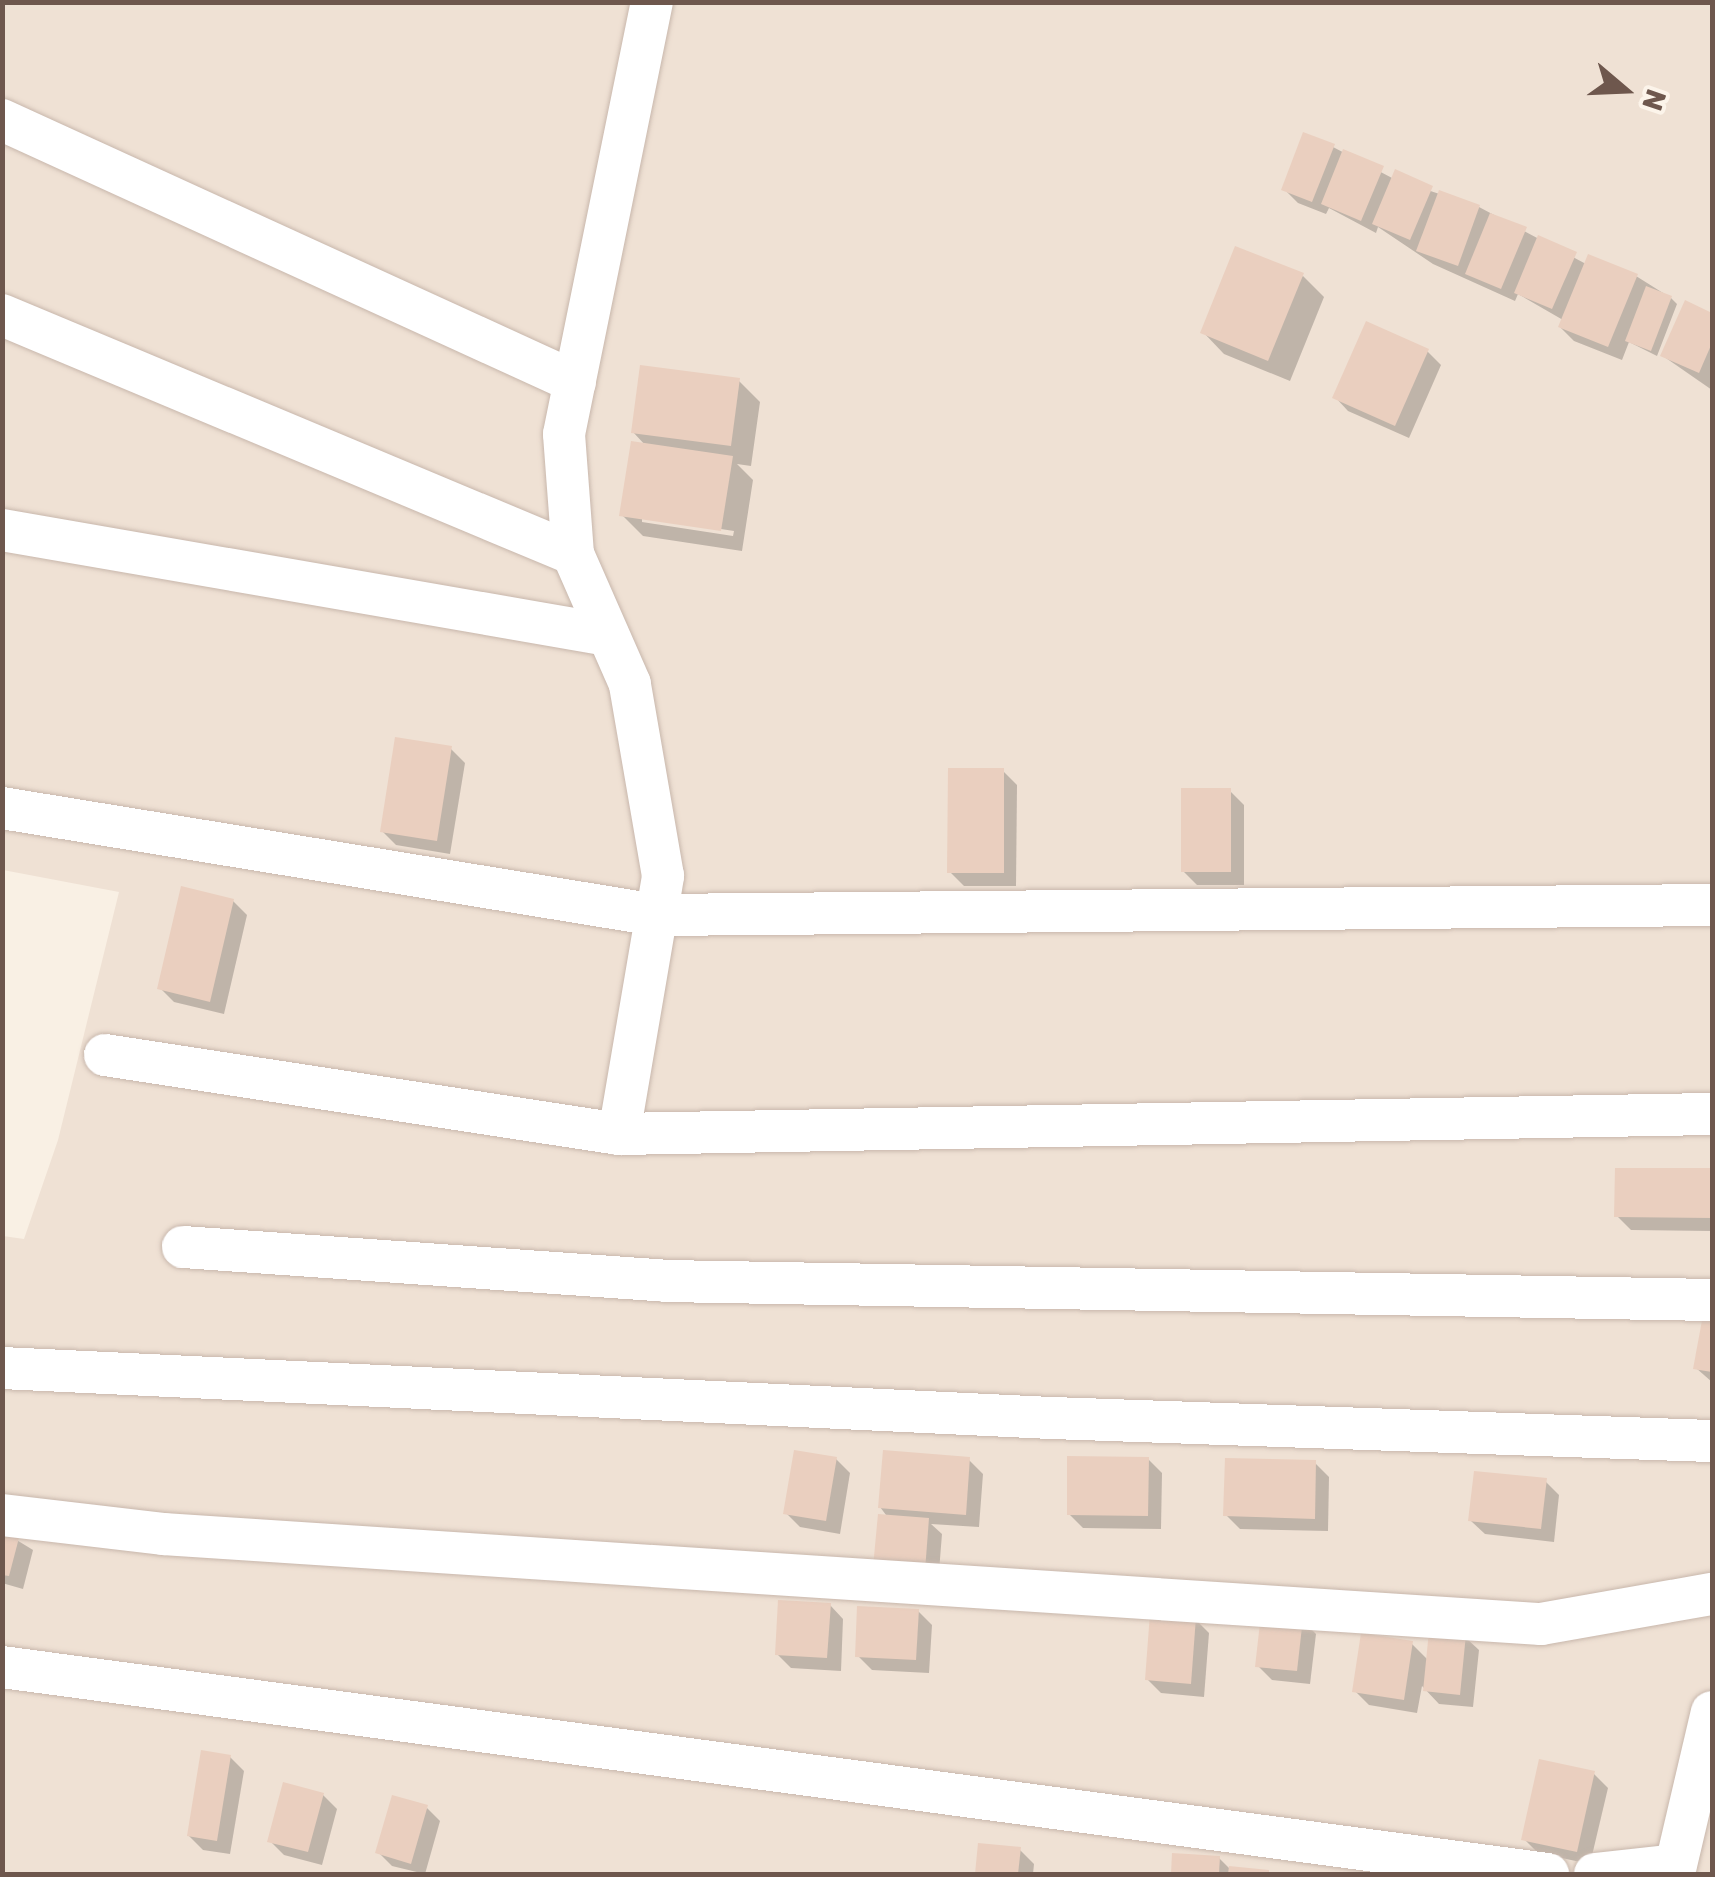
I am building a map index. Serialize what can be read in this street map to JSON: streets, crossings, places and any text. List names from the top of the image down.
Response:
{
  "north": "right"
}
